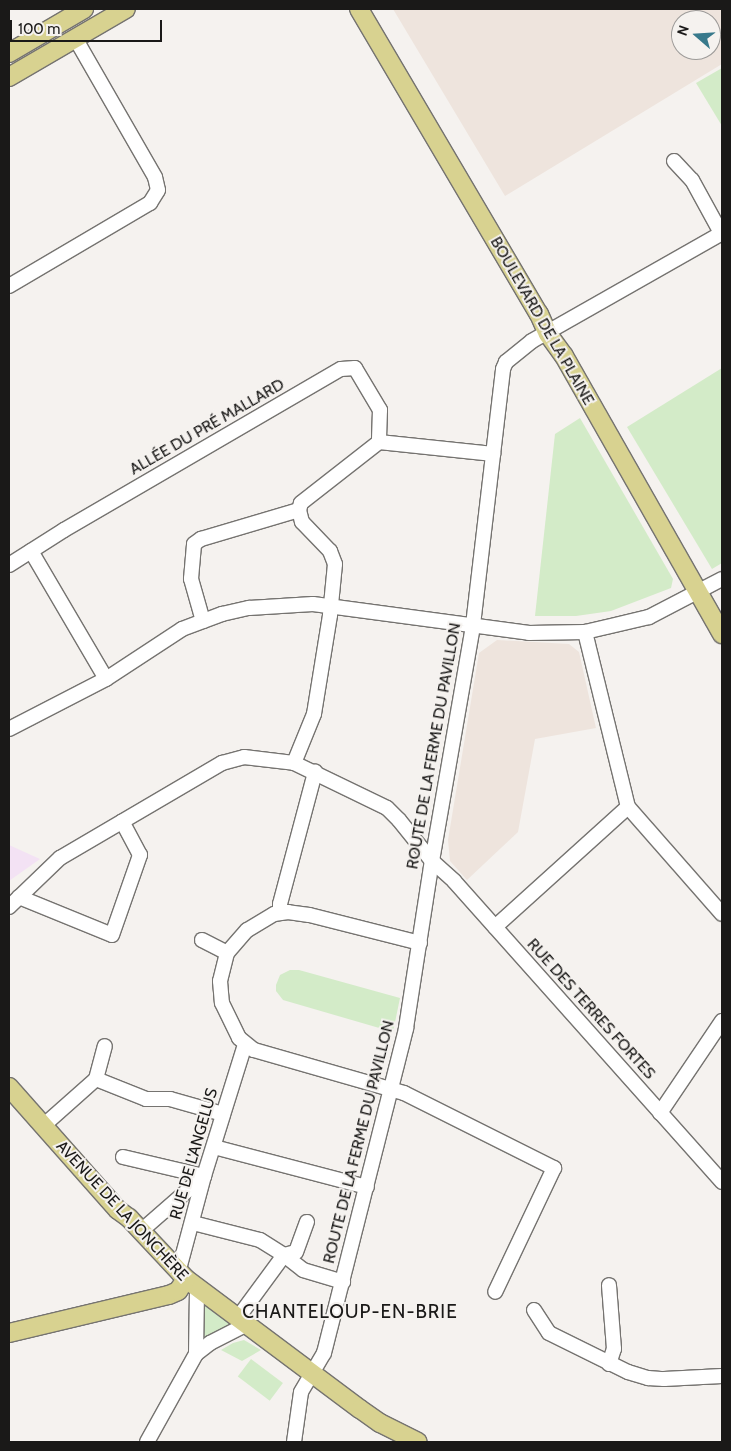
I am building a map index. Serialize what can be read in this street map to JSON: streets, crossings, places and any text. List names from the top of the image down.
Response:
{
  "streets": {
    "main road": ["BOULEVARD DE LA PLAINE", "AVENUE DE LA JONCHÈRE"],
    "street": [
      "ALLÉE DU PRÉ MALLARD",
      "ROUTE DE LA FERME DU PAVILLON",
      "RUE DES TERRES FORTES",
      "RUE DE L'ANGELUS"
    ]
  },
  "crossings": [
    ["BOULEVARD DE LA PLAINE", "ROUTE DE LA FERME DU PAVILLON"],
    ["ROUTE DE LA FERME DU PAVILLON", "RUE DES TERRES FORTES"],
    ["ROUTE DE LA FERME DU PAVILLON", "AVENUE DE LA JONCHÈRE"],
    ["RUE DE L'ANGELUS", "AVENUE DE LA JONCHÈRE"]
  ],
  "districts": ["CHANTELOUP-EN-BRIE"],
  "scale_bar": "100 m",
  "north": "left"
}
